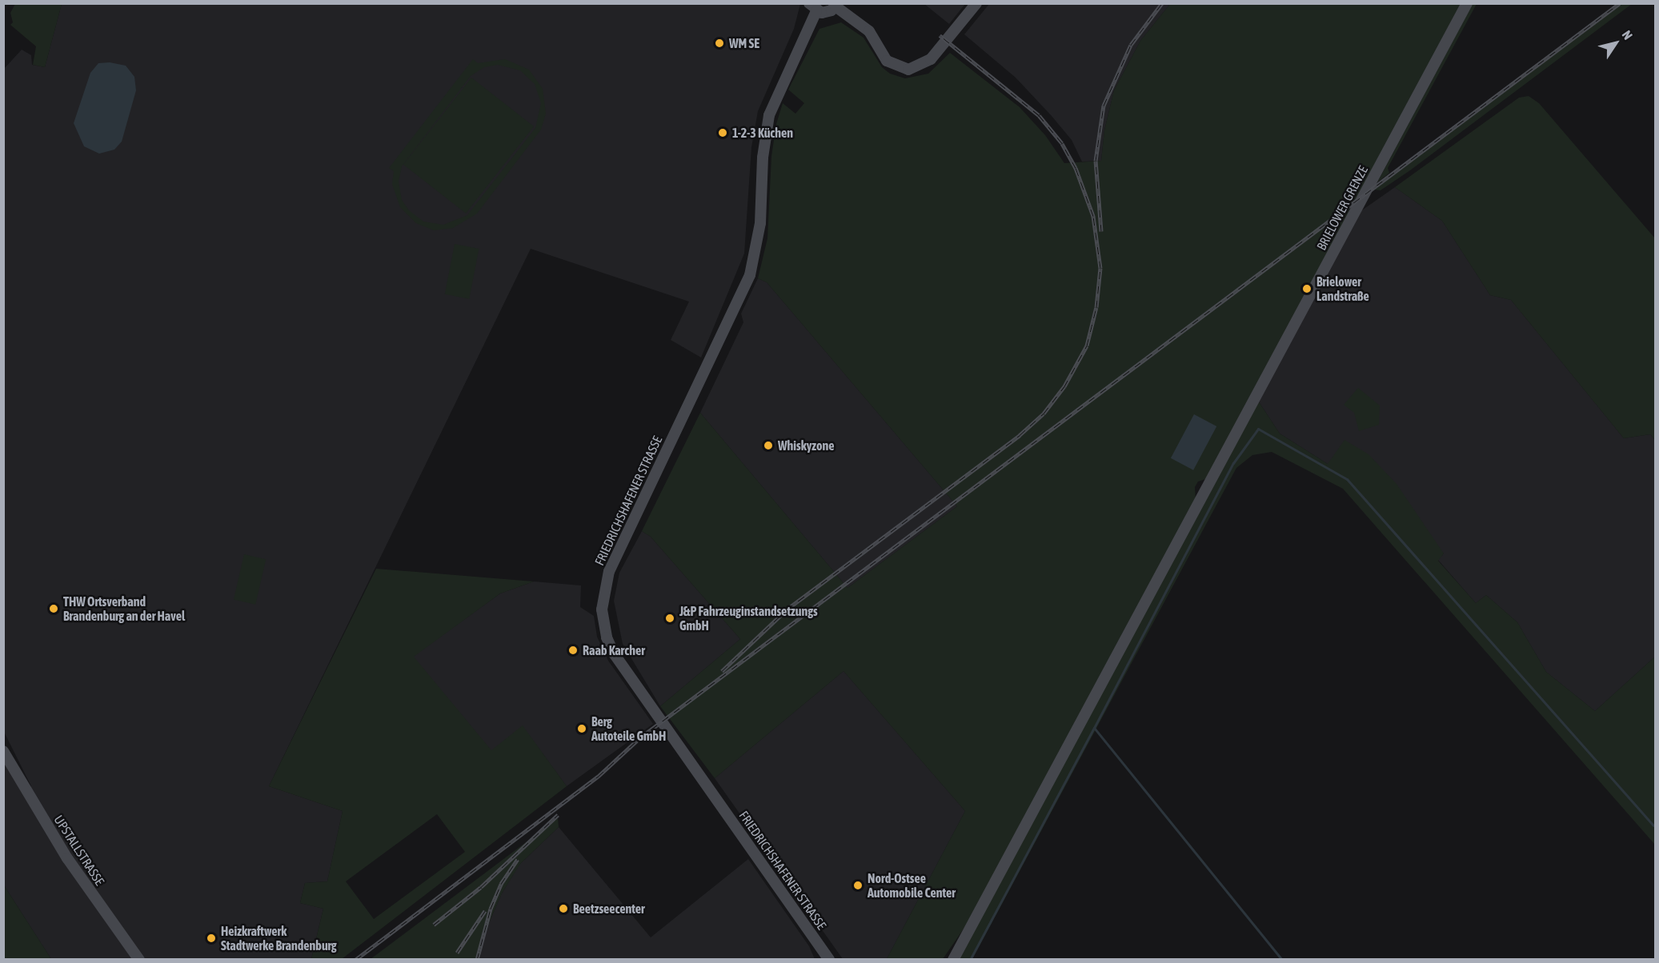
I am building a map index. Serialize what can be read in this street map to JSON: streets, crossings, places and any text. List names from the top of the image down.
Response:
{
  "streets": {
    "street": ["BRIELOWER GRENZE", "FRIEDRICHSHAFENER STRASSE", "UPSTALLSTRASSE"]
  },
  "places": [
    "WM SE",
    "1-2-3 Küchen",
    "Brielower Landstraße",
    "Whiskyzone",
    "THW Ortsverband Brandenburg an der Havel",
    "J&P Fahrzeuginstandsetzungs GmbH",
    "Raab Karcher",
    "Berg Autoteile GmbH",
    "Nord-Ostsee Automobile Center",
    "Beetzseecenter",
    "Heizkraftwerk Stadtwerke Brandenburg"
  ],
  "north": "top right"
}
